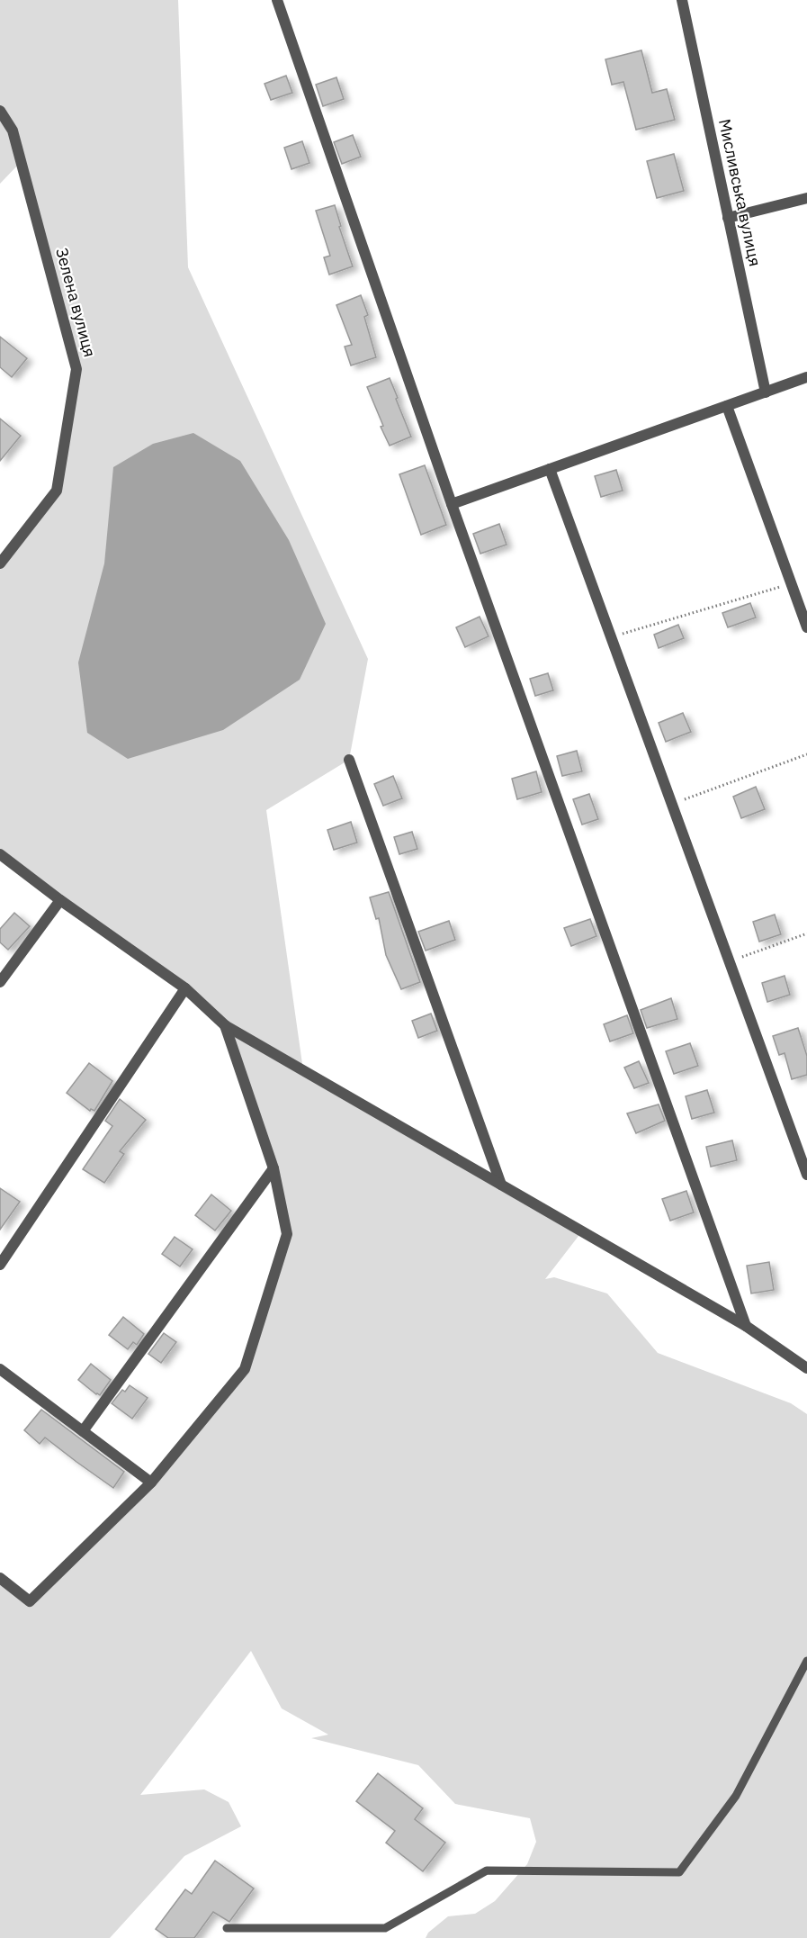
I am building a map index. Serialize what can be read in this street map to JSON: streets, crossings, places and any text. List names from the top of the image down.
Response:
{
  "streets": {
    "street": ["Мисливська вулиця", "Зелена вулиця"]
  }
}
